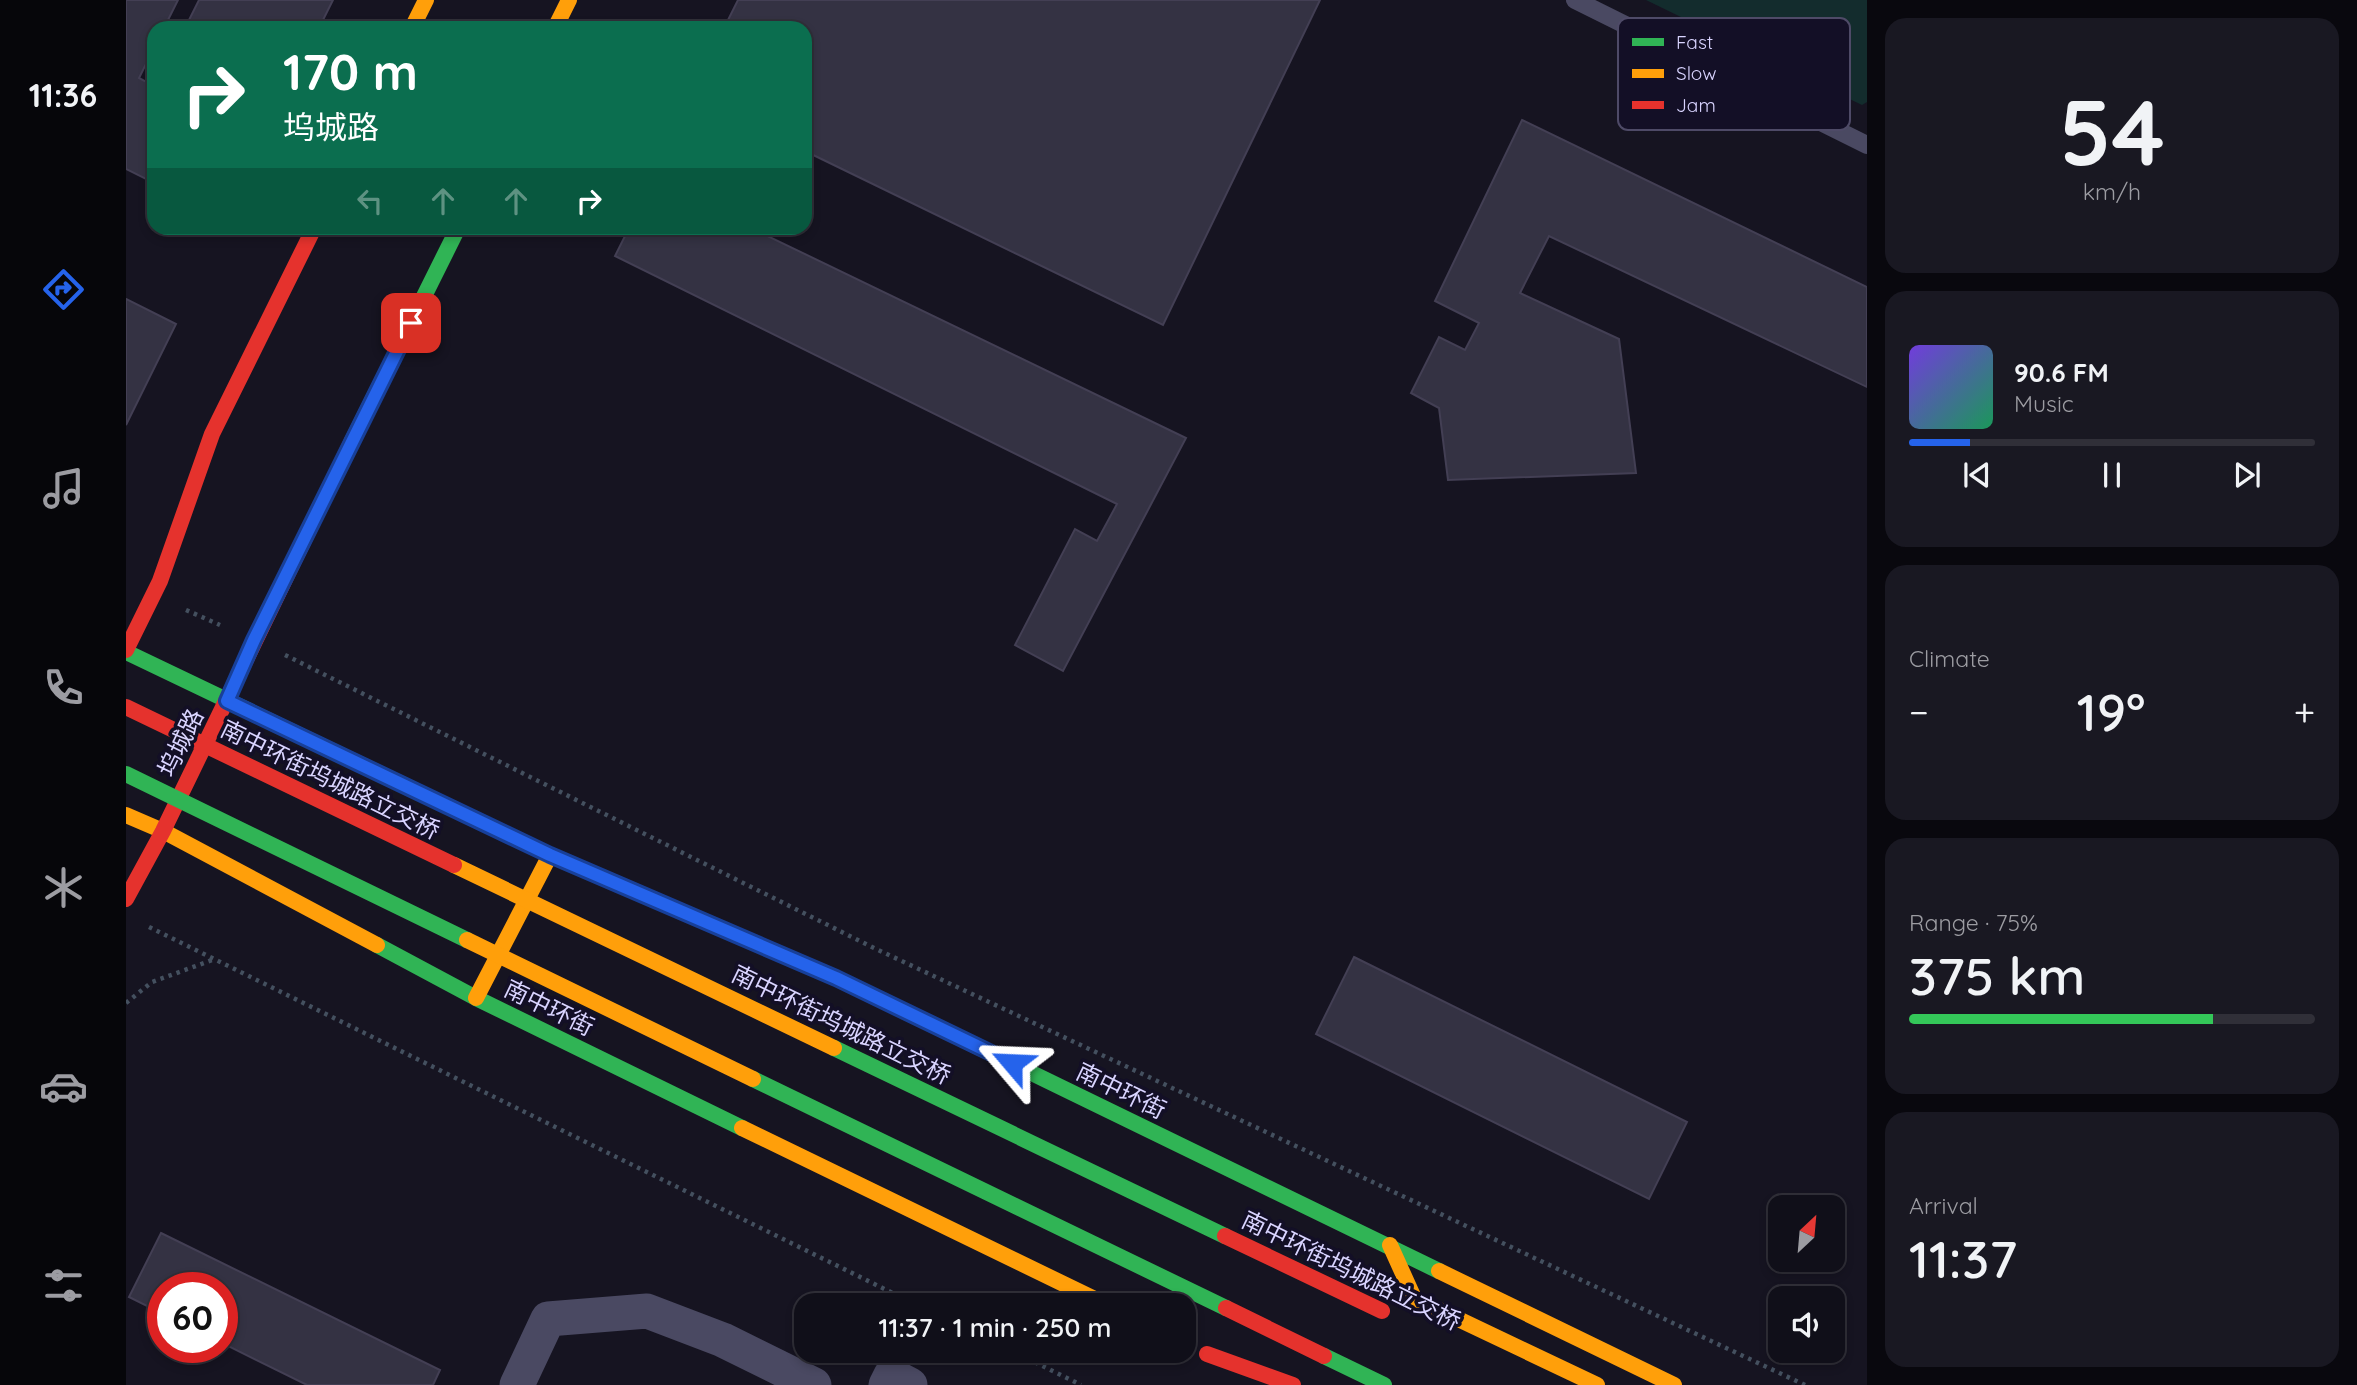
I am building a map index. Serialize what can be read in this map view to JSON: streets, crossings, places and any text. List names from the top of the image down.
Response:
{
  "streets": {
    "main road": ["坞城路", "南中环街坞城路立交桥", "南中环街"]
  },
  "crossings": [
    ["坞城路", "南中环街"]
  ],
  "legend": ["Fast", "Slow", "Jam"],
  "north": "top right",
  "page": {
    "tabs": "11:36",
    "tile": [
      ["54", "km/h"],
      "Climate",
      ["Range · 75%", "375 km"],
      ["Arrival", "11:37"]
    ],
    "turn": ["170 m", "坞城路"],
    "song": ["90.6 FM", "Music"],
    "heat": ["−", "19°", "+"],
    "limit": "60",
    "trip": "11:37 · 1 min · 250 m"
  }
}
